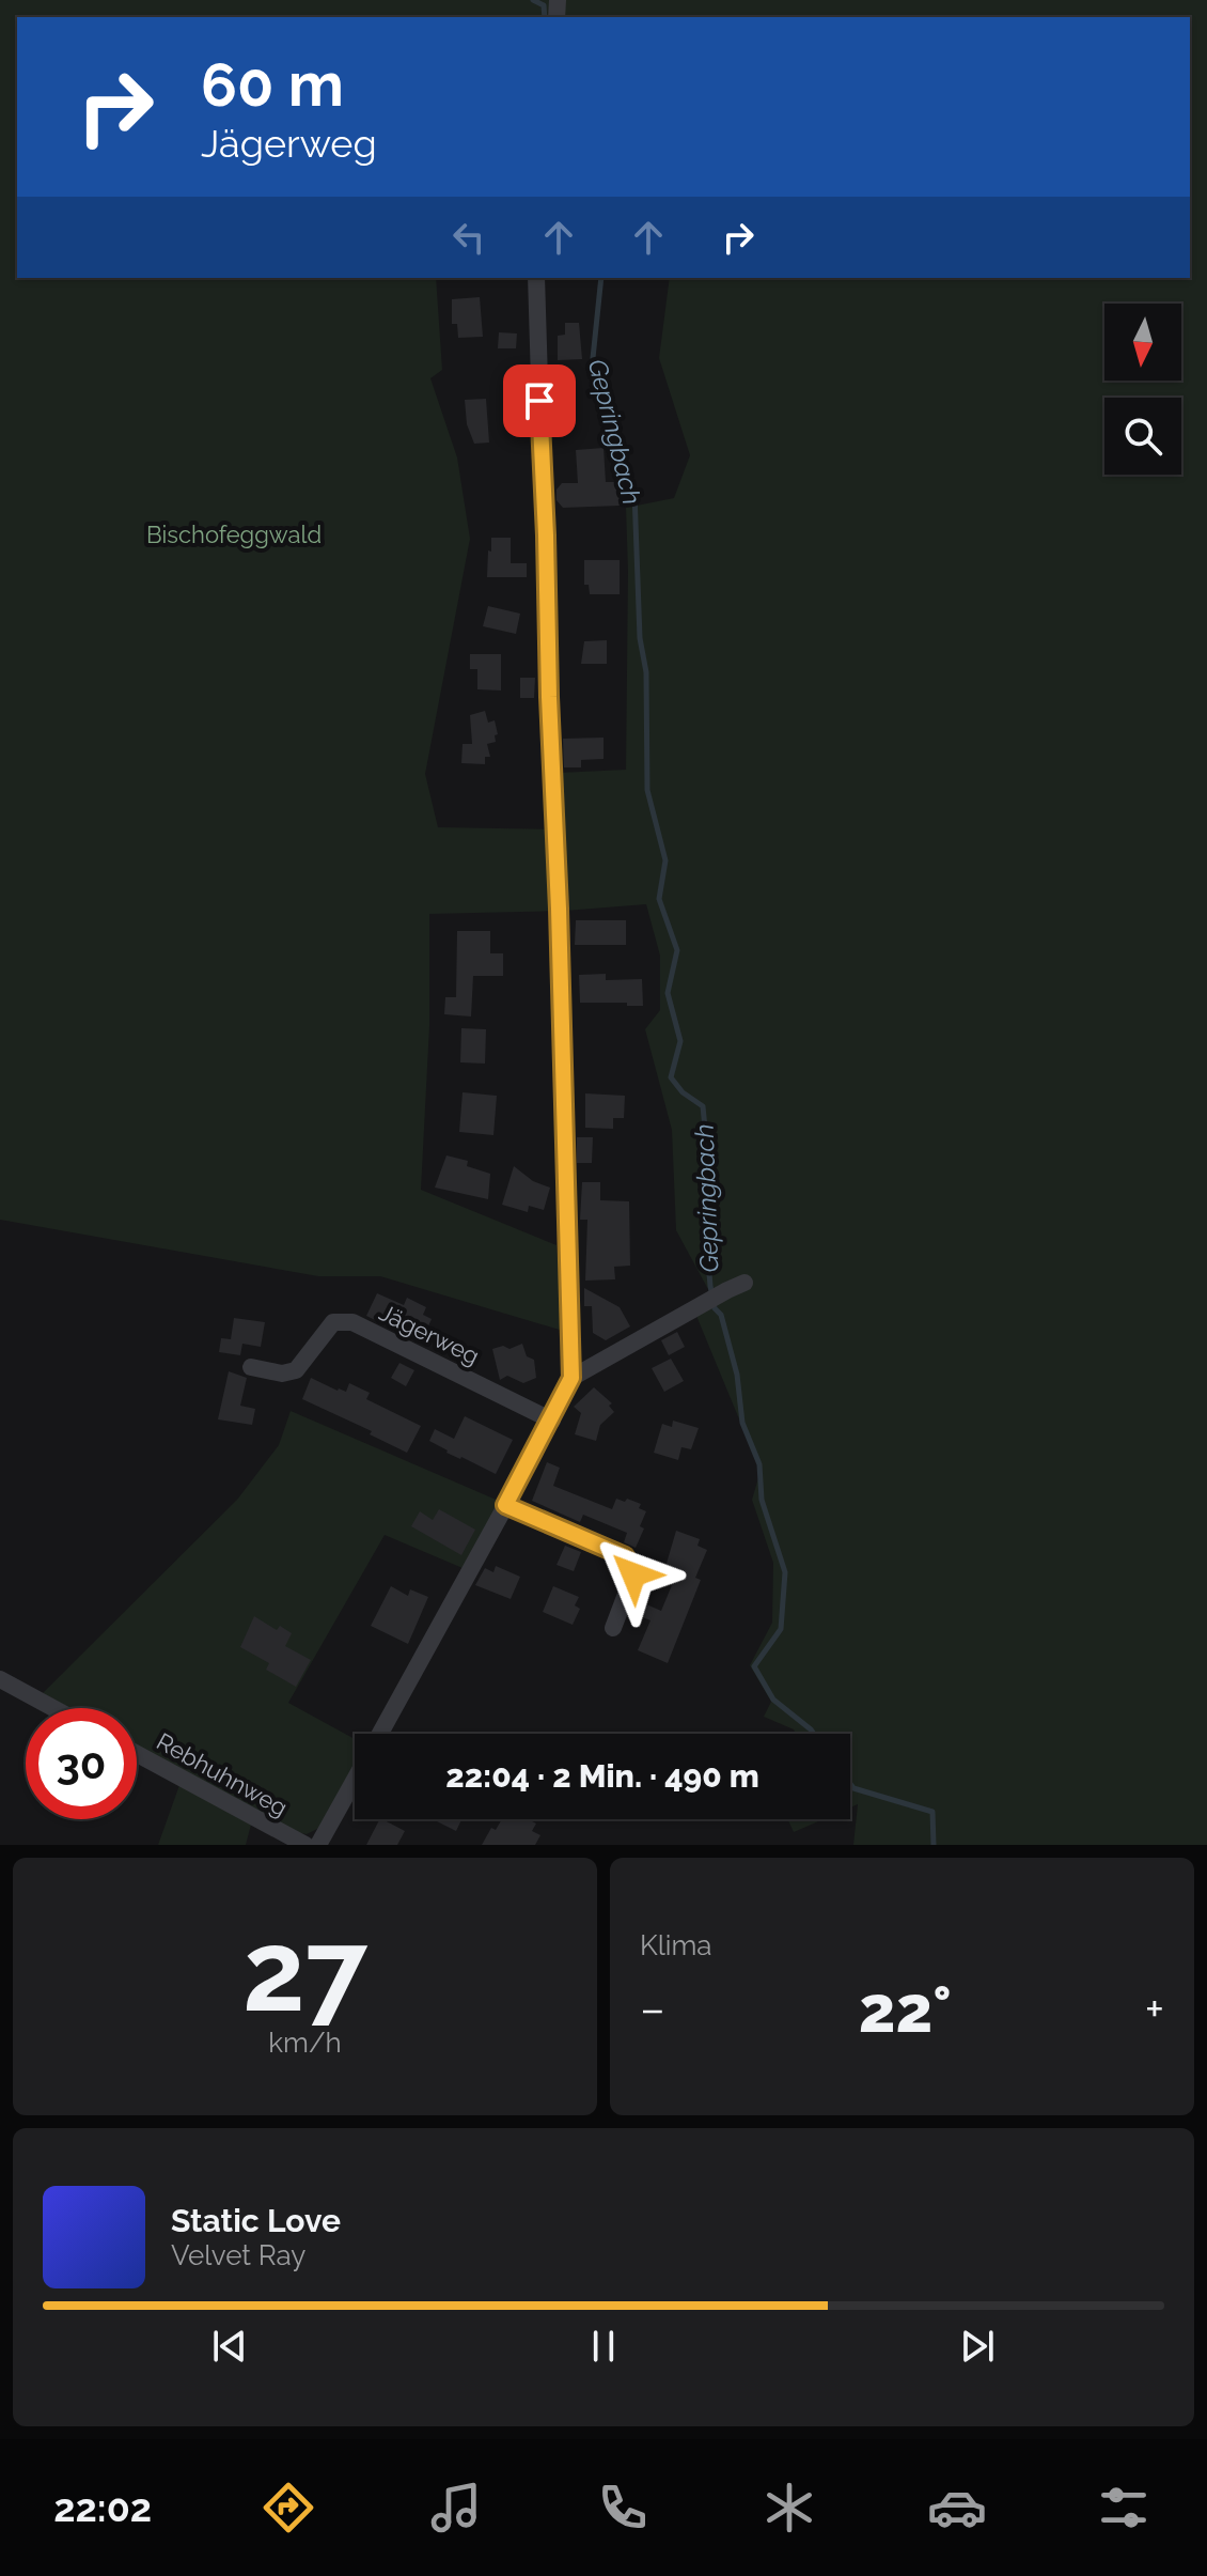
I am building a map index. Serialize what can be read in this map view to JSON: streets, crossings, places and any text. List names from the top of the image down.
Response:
{
  "streets": {
    "street": ["Jägerweg", "Rebhuhnweg"]
  },
  "water": ["Gepringbach"],
  "parks": ["Bischofeggwald"],
  "north": "bottom",
  "page": {
    "turn": ["60 m", "Jägerweg"],
    "limit": "30",
    "trip": "22:04 · 2 Min. · 490 m",
    "tile": [
      ["27", "km/h"],
      "Klima"
    ],
    "heat": ["−", "22°", "+"],
    "song": ["Static Love", "Velvet Ray"],
    "tabs": "22:02"
  }
}
